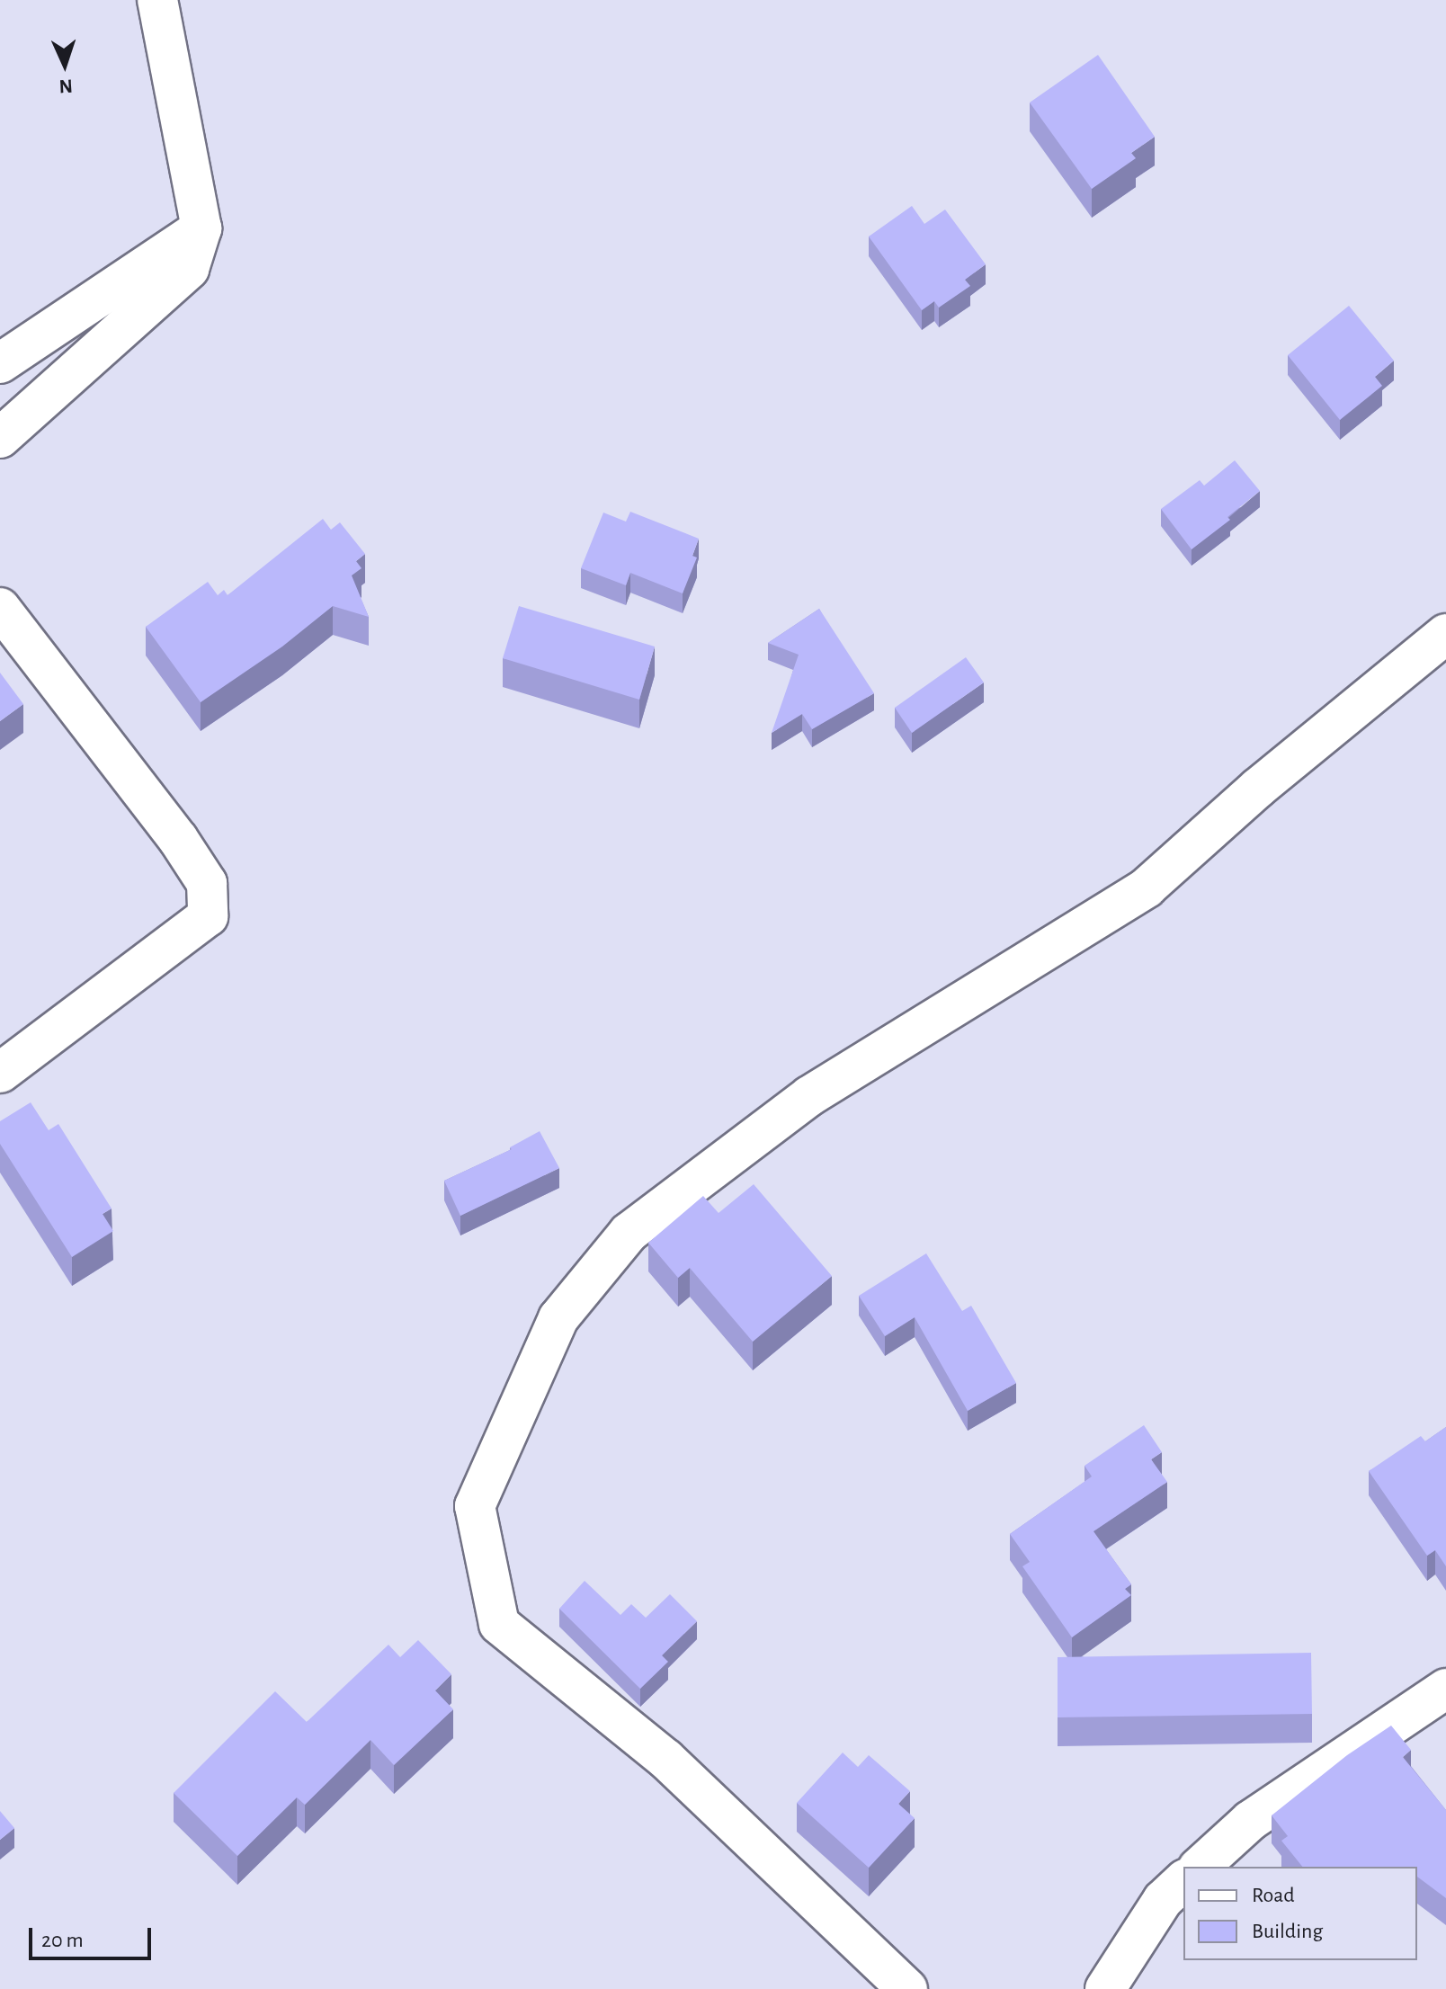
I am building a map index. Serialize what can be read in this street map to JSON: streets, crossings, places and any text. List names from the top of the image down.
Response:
{
  "legend": ["Road", "Building"],
  "scale_bar": "20 m",
  "north": "bottom"
}
